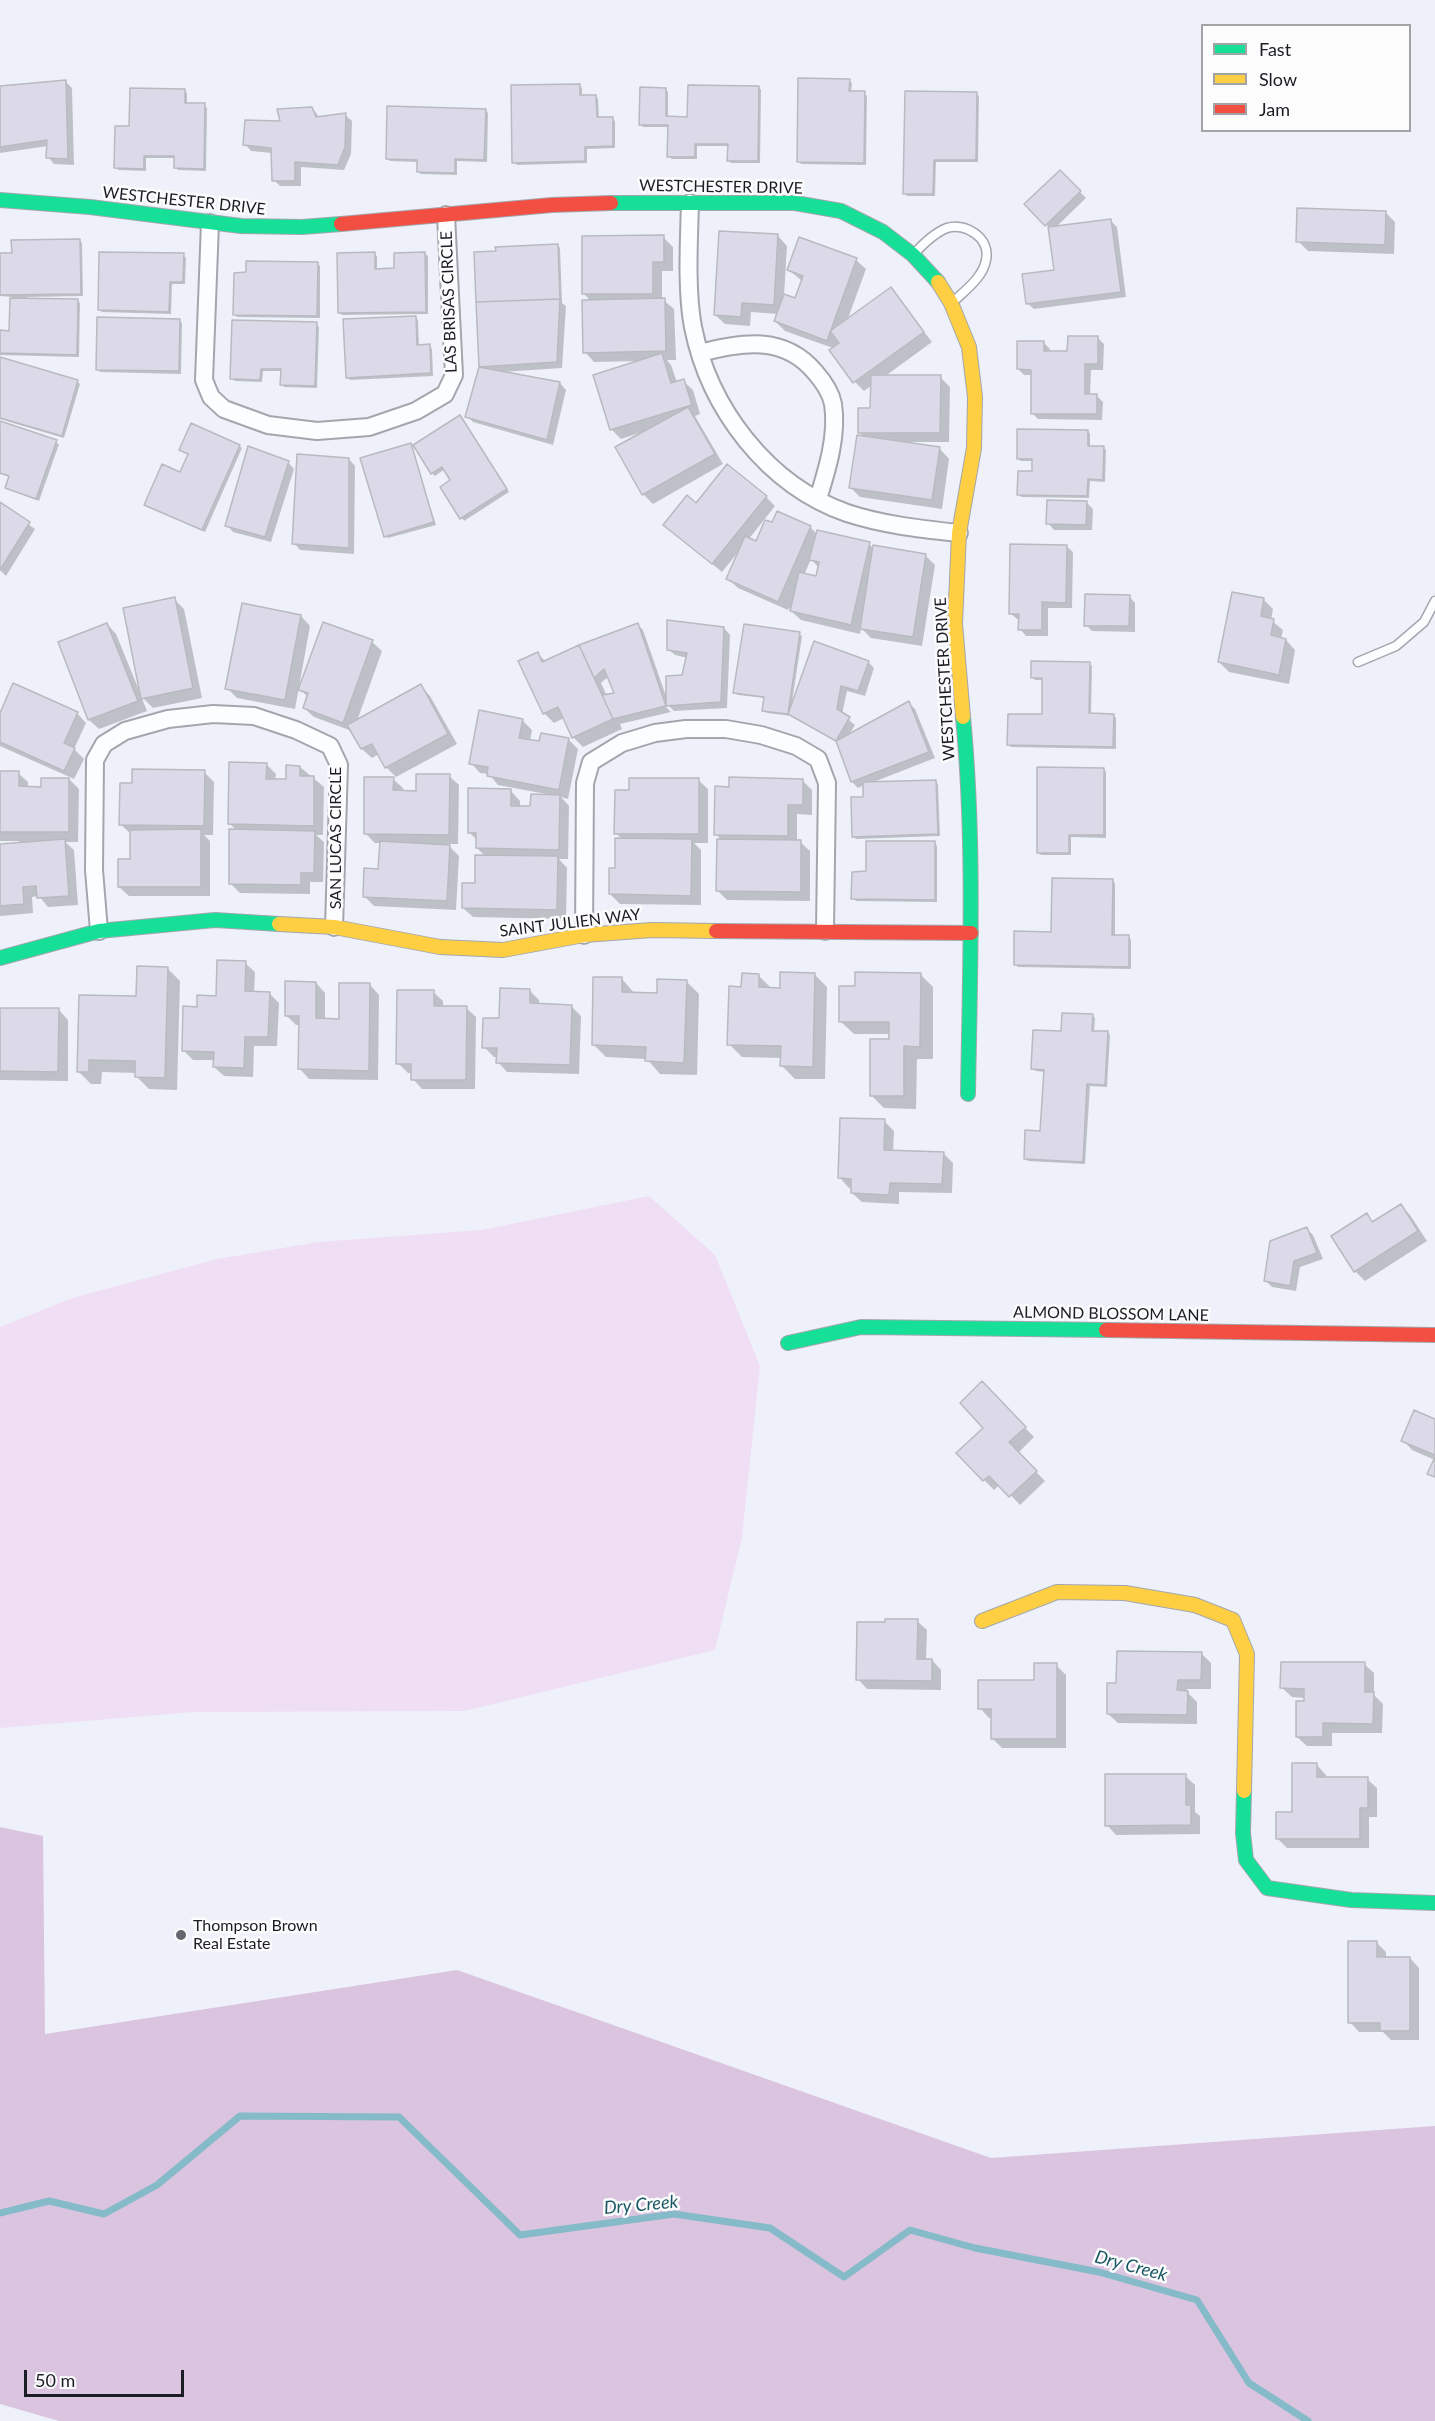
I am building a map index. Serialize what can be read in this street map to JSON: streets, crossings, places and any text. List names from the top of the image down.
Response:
{
  "streets": {
    "street": [
      "WESTCHESTER DRIVE",
      "LAS BRISAS CIRCLE",
      "SAN LUCAS CIRCLE",
      "SAINT JULIEN WAY",
      "ALMOND BLOSSOM LANE"
    ]
  },
  "crossings": [
    ["WESTCHESTER DRIVE", "LAS BRISAS CIRCLE"],
    ["WESTCHESTER DRIVE", "SAINT JULIEN WAY"],
    ["SAN LUCAS CIRCLE", "SAINT JULIEN WAY"]
  ],
  "water": ["Dry Creek"],
  "places": ["Thompson Brown Real Estate"],
  "legend": ["Fast", "Slow", "Jam"],
  "scale_bar": "50 m"
}
